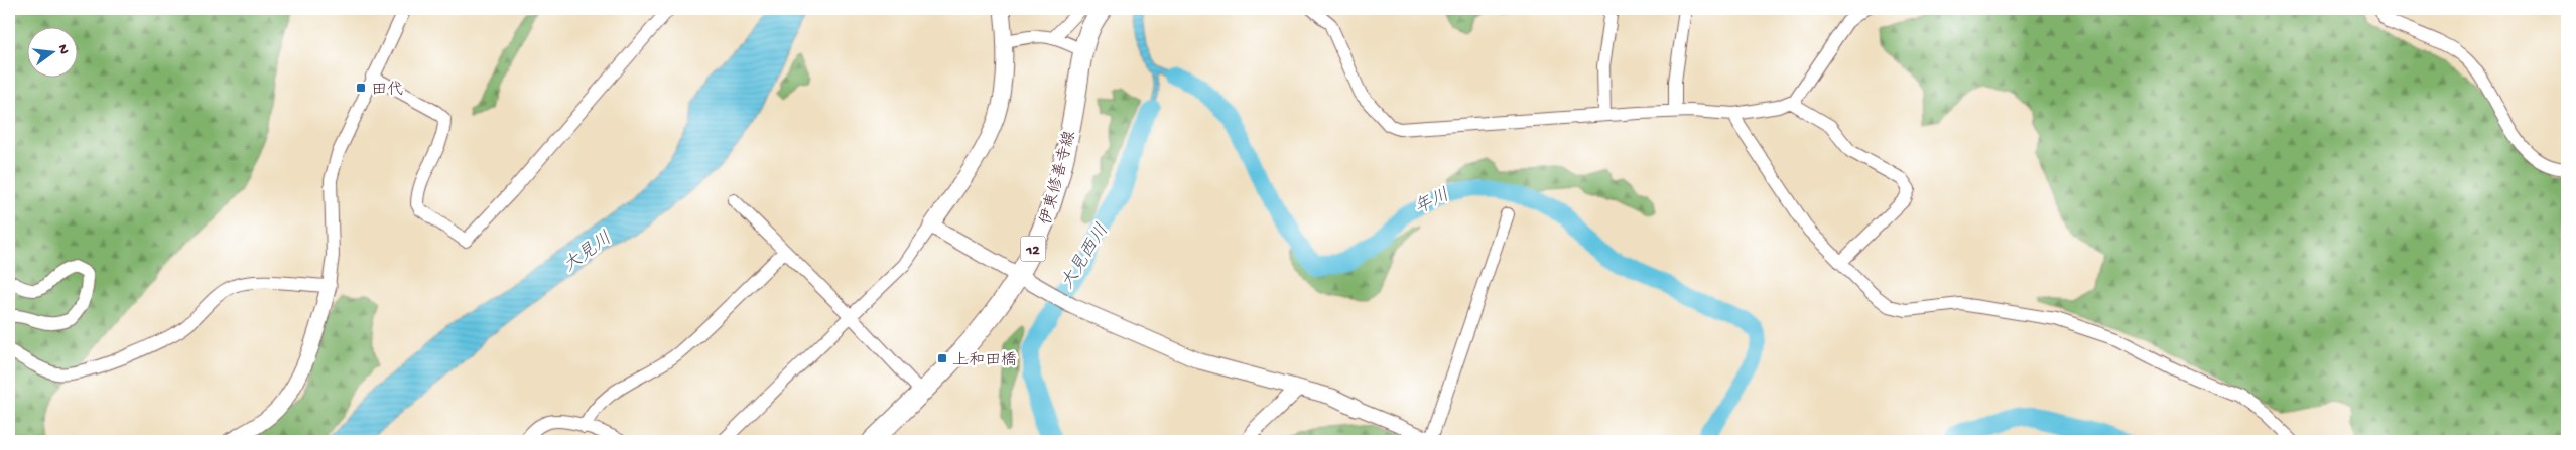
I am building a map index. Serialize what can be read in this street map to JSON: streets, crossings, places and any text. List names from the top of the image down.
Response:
{
  "streets": {
    "main road": ["伊東修善寺線", "12"]
  },
  "water": ["年川", "大見川", "大見西川"],
  "places": {
    "transit": ["田代", "上和田橋"]
  },
  "north": "right"
}
